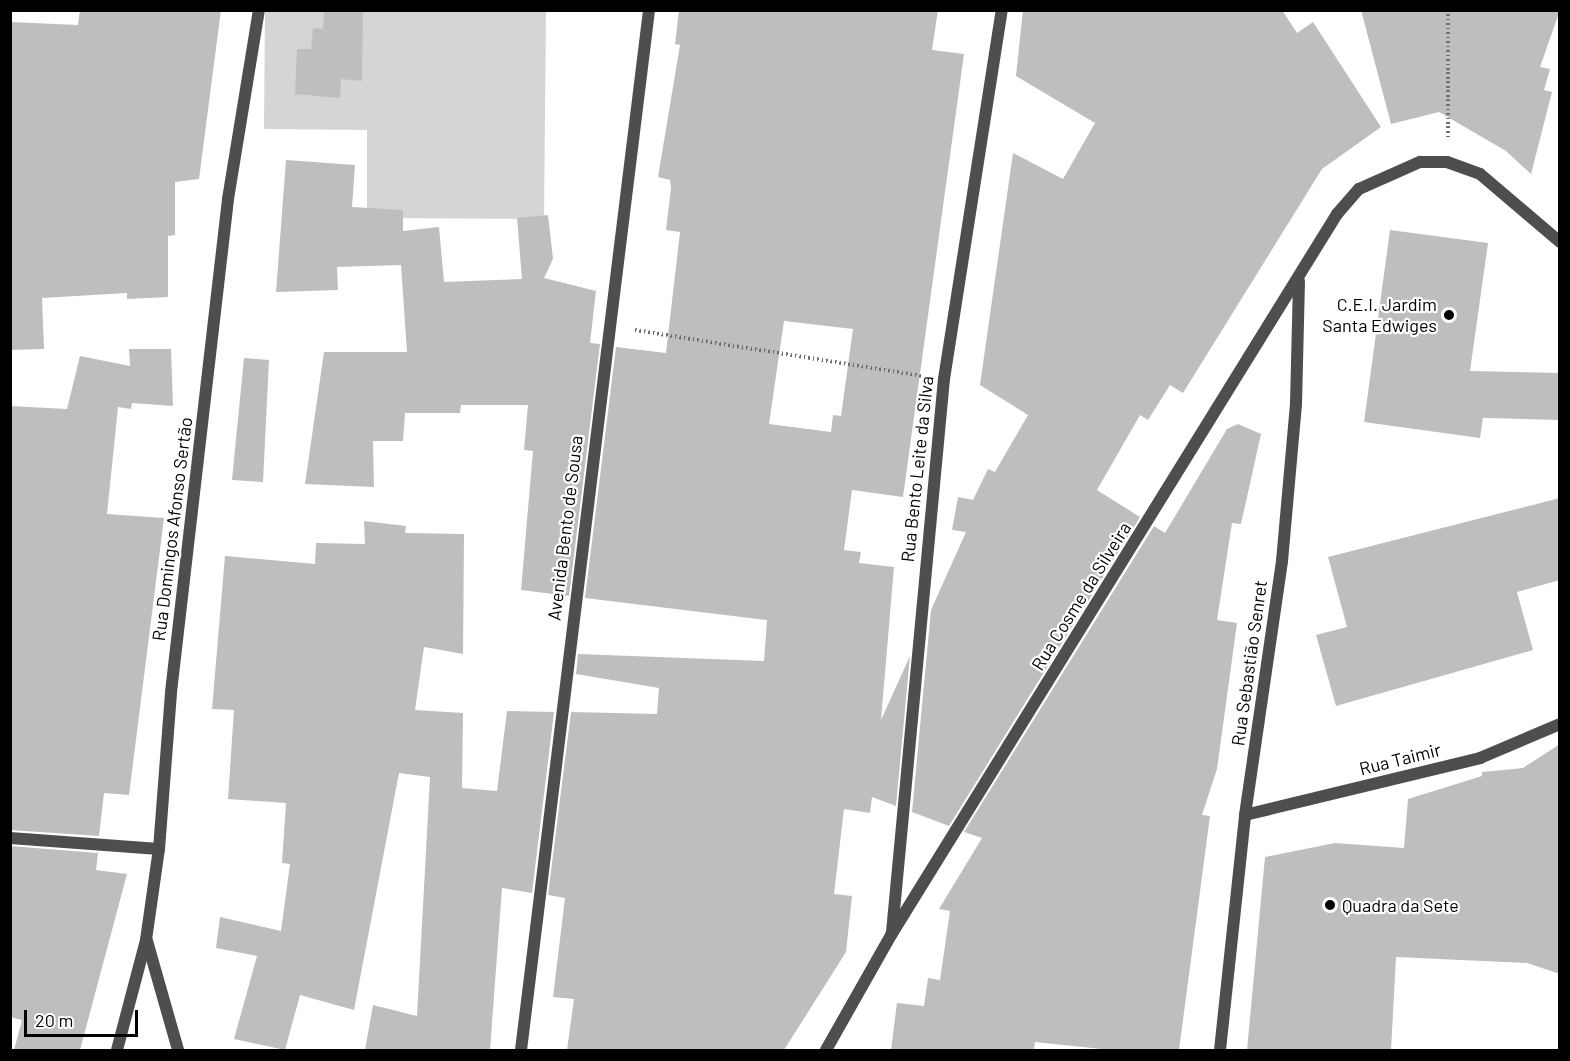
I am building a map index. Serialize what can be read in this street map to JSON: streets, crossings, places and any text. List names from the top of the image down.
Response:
{
  "streets": {
    "street": [
      "Rua Bento Leite da Silva",
      "Avenida Bento de Sousa",
      "Rua Domingos Afonso Sertão",
      "Rua Cosme da Silveira",
      "Rua Sebastião Senret",
      "Rua Taimir"
    ]
  },
  "crossings": [
    ["Rua Bento Leite da Silva", "Rua Cosme da Silveira"],
    ["Rua Cosme da Silveira", "Rua Sebastião Senret"],
    ["Rua Sebastião Senret", "Rua Taimir"]
  ],
  "places": ["C.E.I. Jardim Santa Edwiges", "Quadra da Sete"],
  "scale_bar": "20 m"
}
